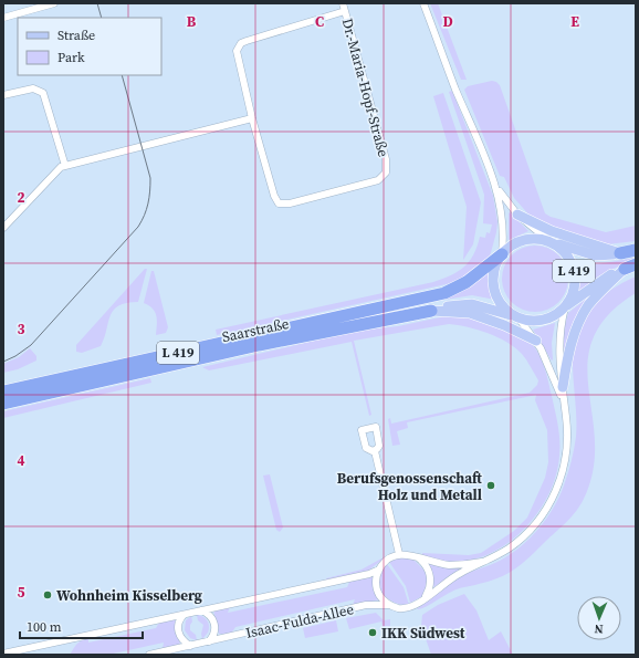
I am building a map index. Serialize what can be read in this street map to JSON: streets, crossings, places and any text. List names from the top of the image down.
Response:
{
  "streets": {
    "highway": ["L 419", "Saarstraße"],
    "street": ["Dr.-Maria-Hopf-Straße", "Isaac-Fulda-Allee"]
  },
  "crossings": [
    ["L 419", "Saarstraße"],
    ["L 419", "Isaac-Fulda-Allee"],
    ["Saarstraße", "Isaac-Fulda-Allee"]
  ],
  "places": ["Berufsgenossenschaft Holz und Metall", "Wohnheim Kisselberg", "IKK Südwest"],
  "legend": ["Straße", "Park"],
  "scale_bar": "100 m",
  "north": "bottom",
  "grid": {
    "columns": [
      "B",
      "C",
      "D",
      "E"
    ],
    "rows": [
      "2",
      "3",
      "4",
      "5"
    ]
  }
}
